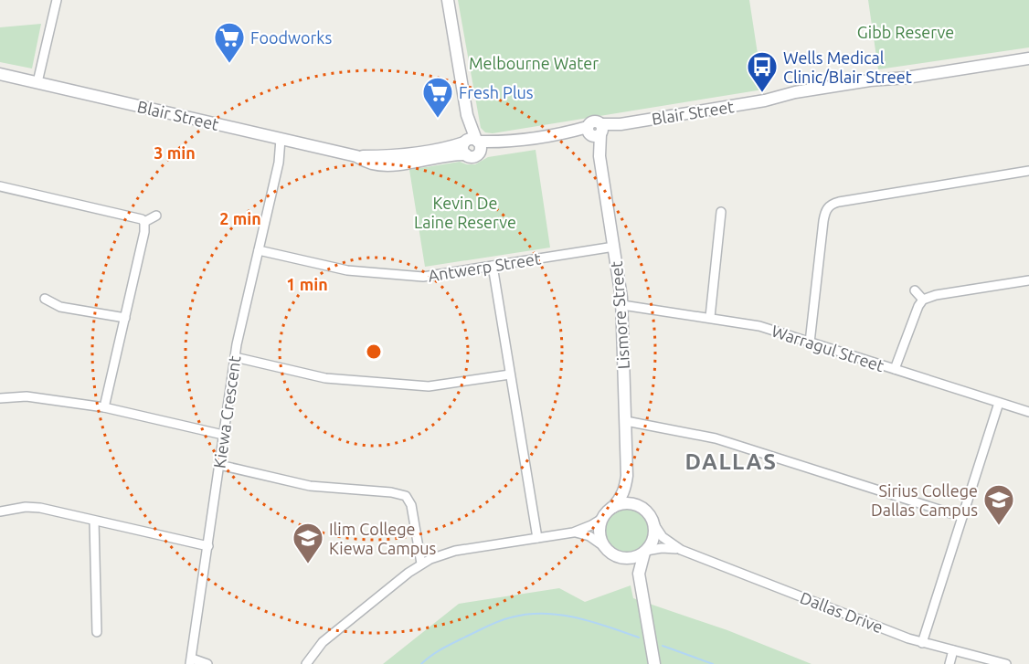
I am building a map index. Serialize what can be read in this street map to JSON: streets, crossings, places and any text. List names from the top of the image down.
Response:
{
  "streets": {
    "street": [
      "Blair Street",
      "Antwerp Street",
      "Lismore Street",
      "Warragul Street",
      "Kiewa Crescent",
      "Dallas Drive"
    ]
  },
  "crossings": [
    ["Blair Street", "Lismore Street"],
    ["Blair Street", "Kiewa Crescent"],
    ["Antwerp Street", "Lismore Street"],
    ["Antwerp Street", "Kiewa Crescent"],
    ["Lismore Street", "Warragul Street"],
    ["Lismore Street", "Dallas Drive"]
  ],
  "districts": ["DALLAS"],
  "parks": ["Gibb Reserve", "Melbourne Water", "Kevin De Laine Reserve"],
  "places": {
    "supermarket": ["Foodworks", "Fresh Plus"],
    "bus stop": ["Wells Medical Clinic/Blair Street"],
    "school or university": ["Sirius College Dallas Campus", "Ilim College Kiewa Campus"]
  },
  "rings": ["3 min", "2 min", "1 min"]
}
